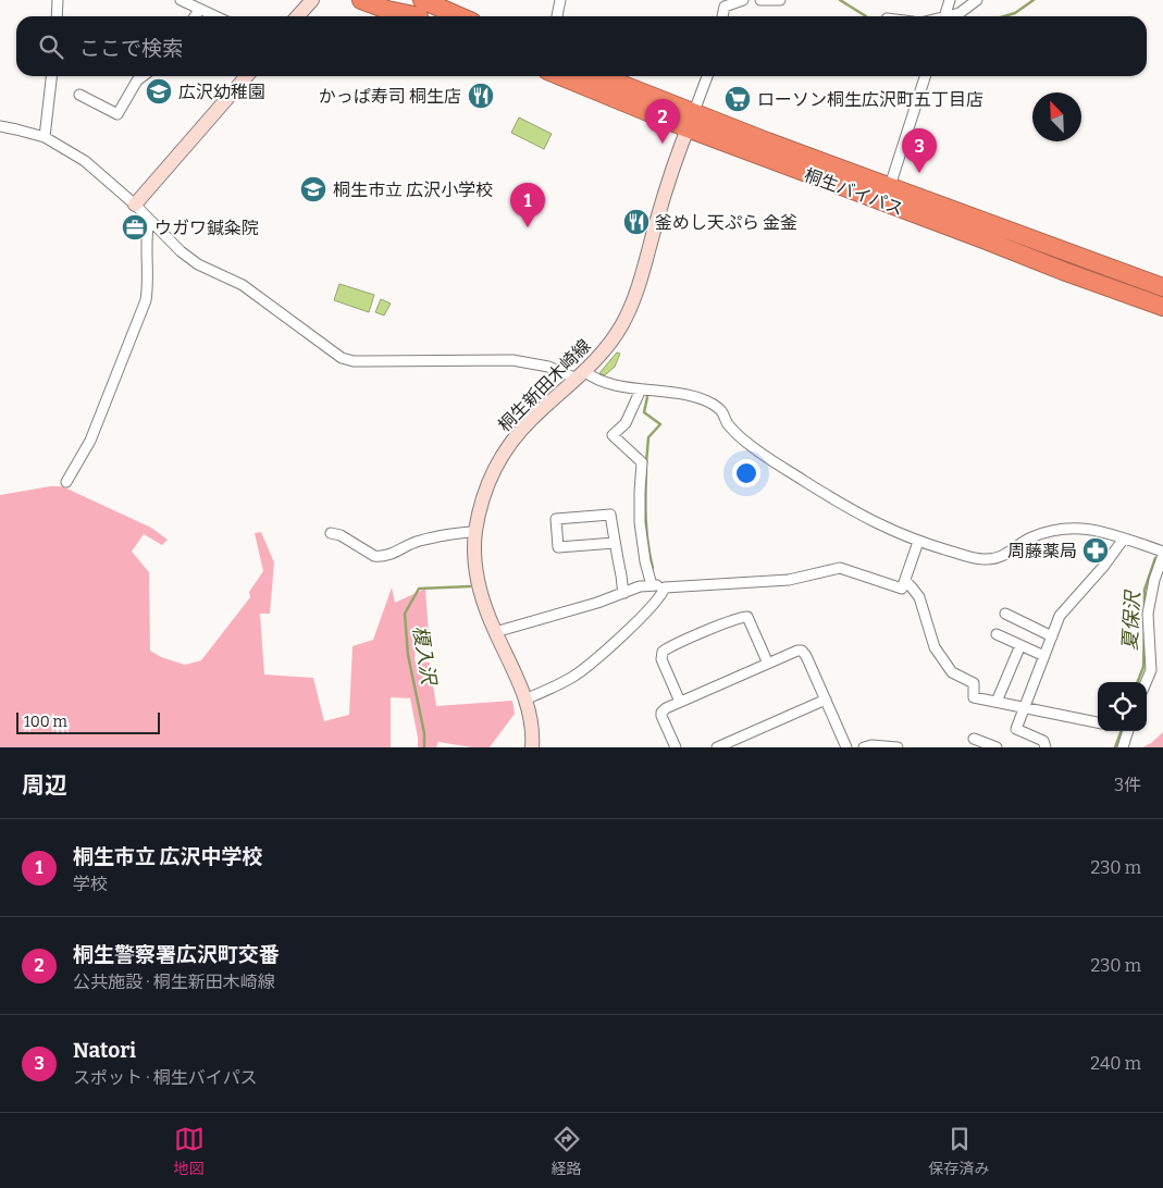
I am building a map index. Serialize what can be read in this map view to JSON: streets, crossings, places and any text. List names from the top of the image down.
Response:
{
  "streets": {
    "highway": ["桐生バイパス"],
    "main road": ["桐生新田木崎線"]
  },
  "crossings": [
    ["桐生バイパス", "桐生新田木崎線"]
  ],
  "water": ["夏保沢", "榎入沢"],
  "places": {
    "school or university": ["広沢幼稚園", "桐生市立 広沢小学校"],
    "restaurant": ["かっぱ寿司 桐生店", "釜めし天ぷら 金釜"],
    "supermarket": ["ローソン桐生広沢町五丁目店"],
    "office": ["ウガワ鍼粂院"],
    "pharmacy": ["周藤薬局"]
  },
  "scale_bar": "100 m",
  "north": "top left",
  "page": {
    "search": "ここで検索",
    "pins": ["2", "3", "1"],
    "scale": "100 m",
    "heading": ["周辺", "3件"],
    "list": [
      {
        "mark": "1",
        "name": "桐生市立 広沢中学校",
        "note": "学校",
        "value": "230 m"
      },
      {
        "mark": "2",
        "name": "桐生警察署広沢町交番",
        "note": "公共施設 · 桐生新田木崎線",
        "value": "230 m"
      },
      {
        "mark": "3",
        "name": "Natori",
        "note": "スポット · 桐生バイパス",
        "value": "240 m"
      }
    ],
    "nav": ["地図", "経路", "保存済み"]
  }
}
